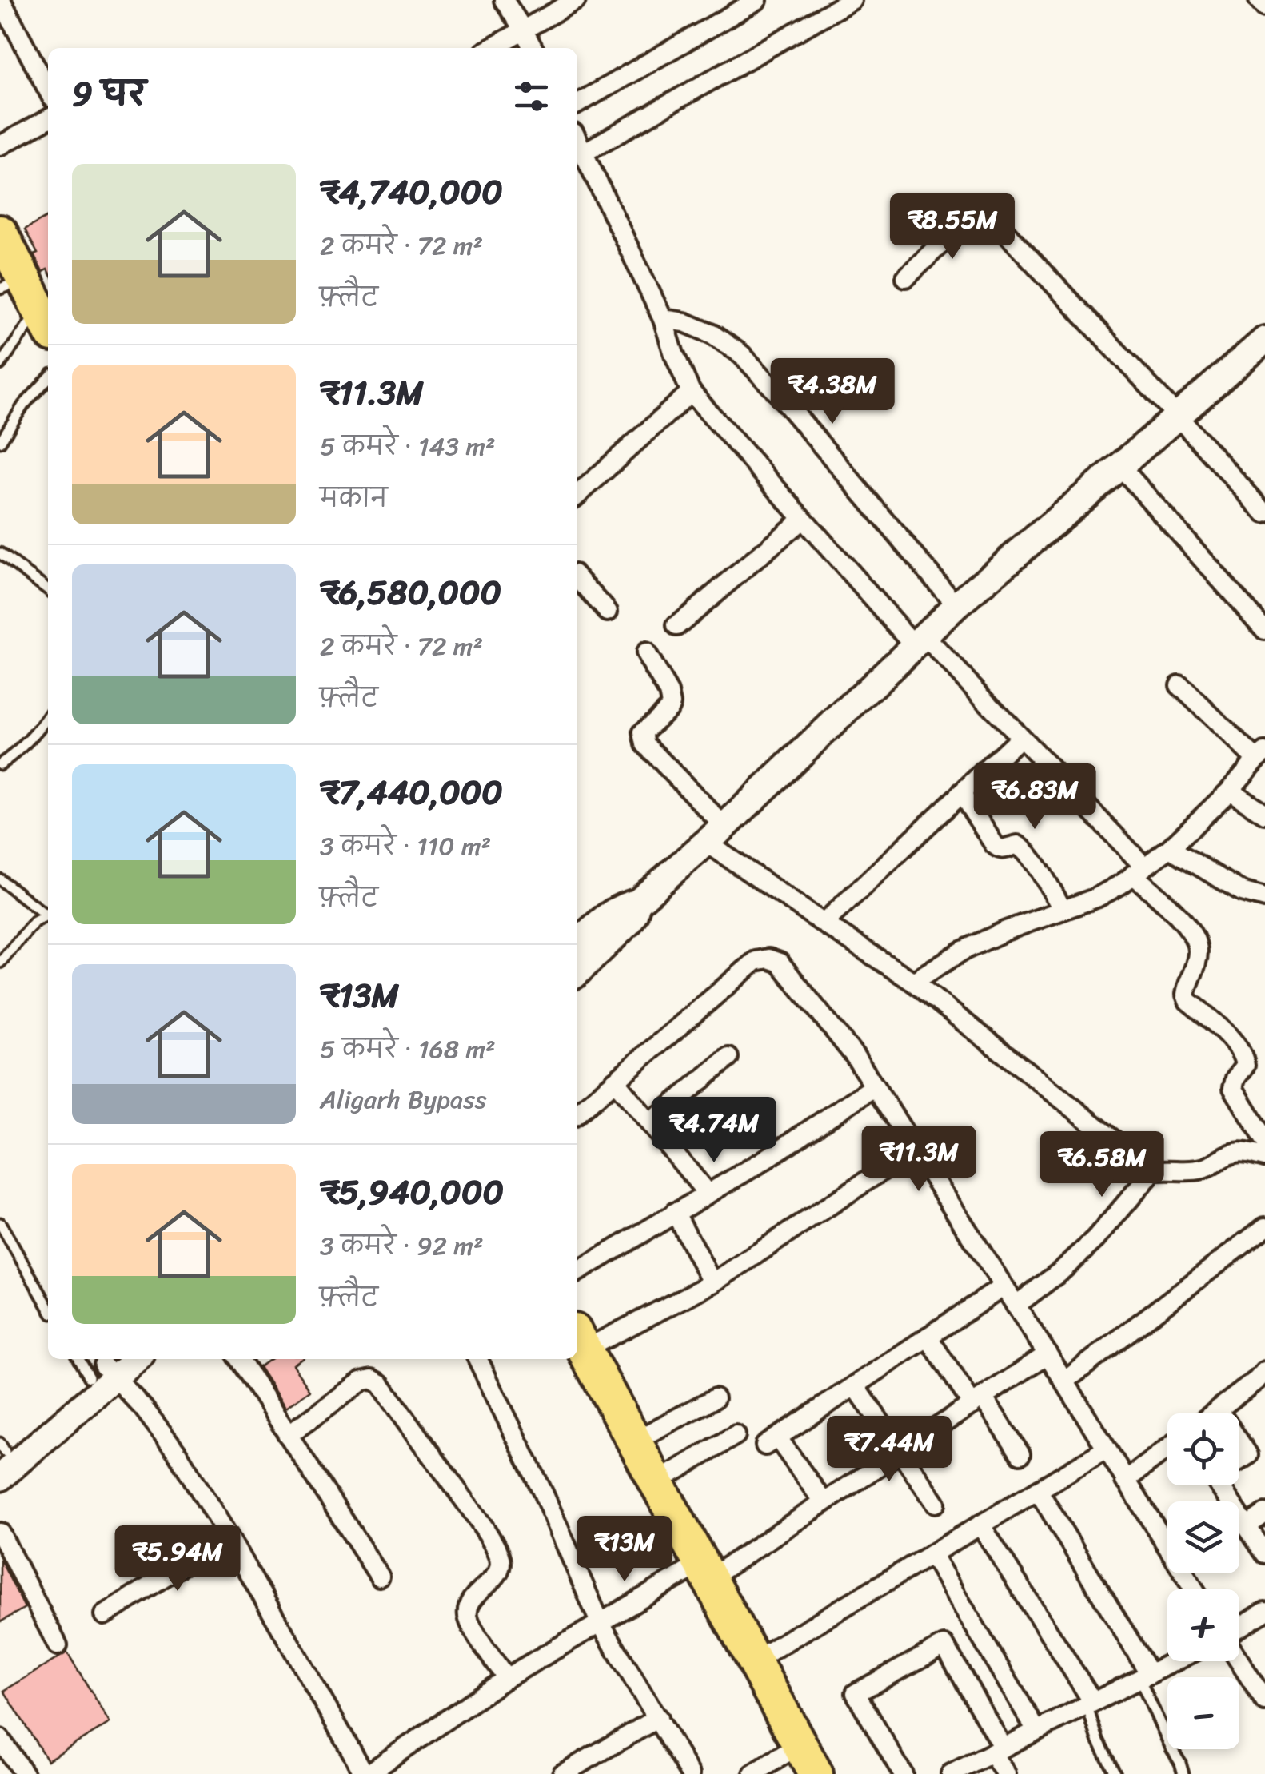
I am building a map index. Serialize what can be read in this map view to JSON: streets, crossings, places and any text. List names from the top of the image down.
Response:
{
  "page": {
    "heading": "9 घर",
    "list": [
      {
        "name": "₹4,740,000",
        "note": "2 कमरे · 72 m² · फ़्लैट"
      },
      {
        "name": "₹11.3M",
        "note": "5 कमरे · 143 m² · मकान"
      },
      {
        "name": "₹6,580,000",
        "note": "2 कमरे · 72 m² · फ़्लैट"
      },
      {
        "name": "₹7,440,000",
        "note": "3 कमरे · 110 m² · फ़्लैट"
      },
      {
        "name": "₹13M",
        "note": "5 कमरे · 168 m² · Aligarh Bypass"
      },
      {
        "name": "₹5,940,000",
        "note": "3 कमरे · 92 m² · फ़्लैट"
      }
    ],
    "price": [
      "₹8.55M",
      "₹4.38M",
      "₹6.83M",
      "₹4.74M",
      "₹11.3M",
      "₹6.58M",
      "₹7.44M",
      "₹13M",
      "₹5.94M"
    ],
    "map_buttons": ["+", "−"]
  }
}
